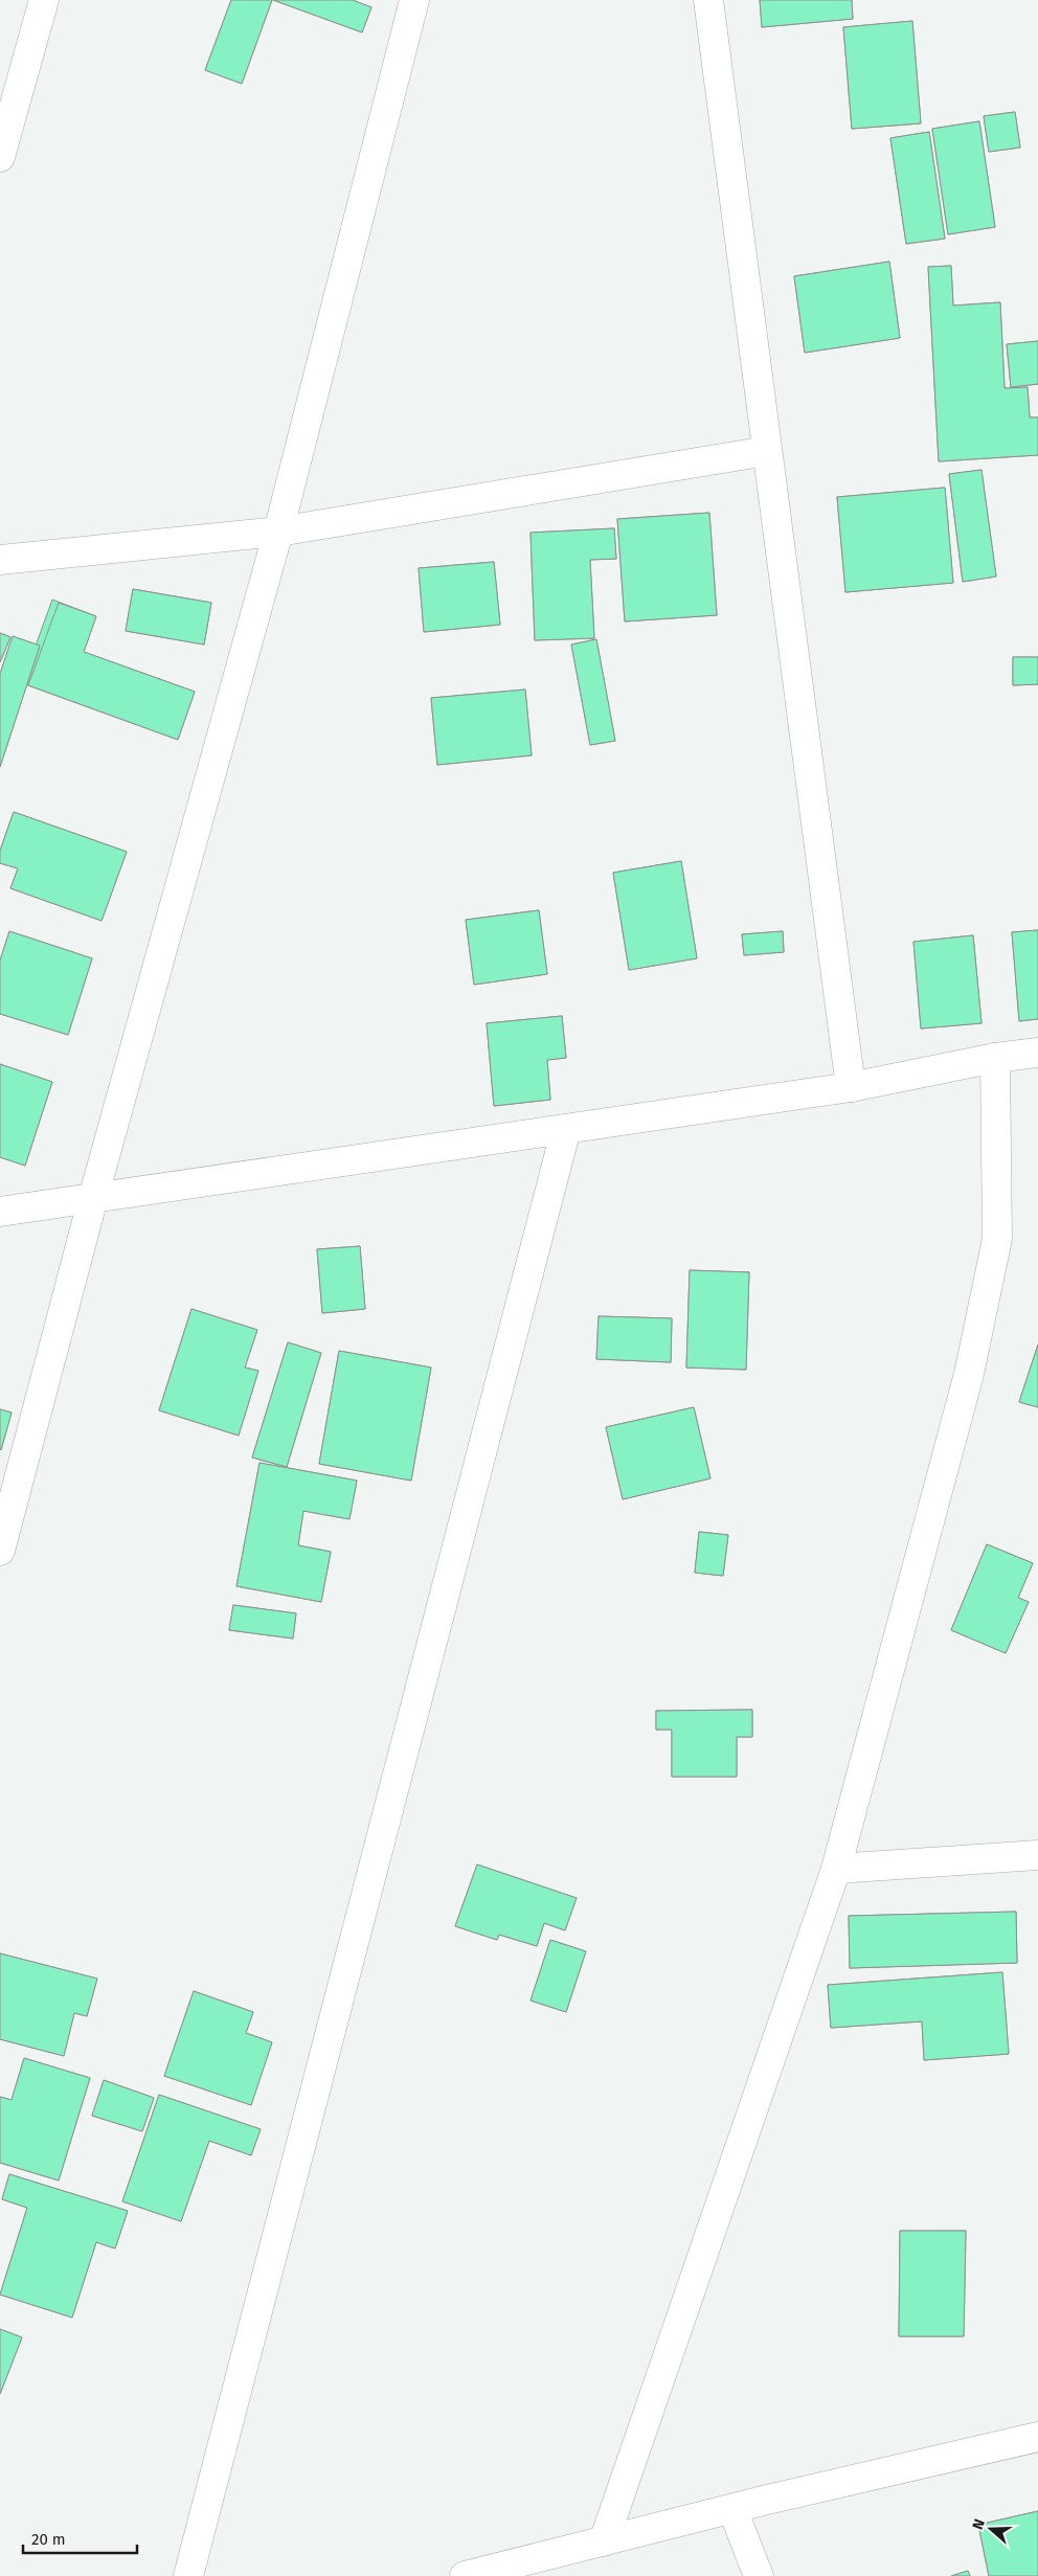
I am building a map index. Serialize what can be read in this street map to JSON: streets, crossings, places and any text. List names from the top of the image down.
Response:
{
  "scale_bar": "20 m",
  "north": "left"
}
